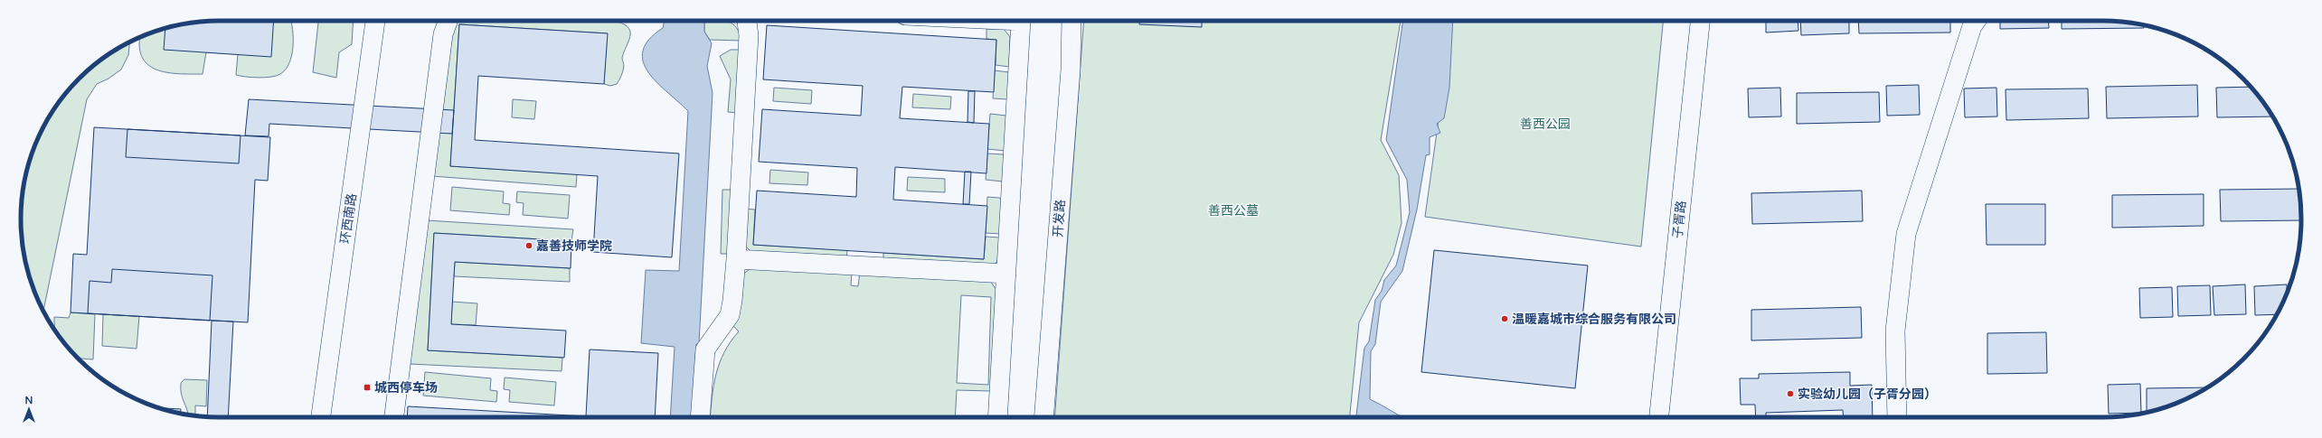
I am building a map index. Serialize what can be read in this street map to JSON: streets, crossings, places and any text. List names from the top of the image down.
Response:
{
  "streets": {
    "street": ["环西南路", "开发路", "子胥路"]
  },
  "parks": ["善西公园", "善西公墓"],
  "places": {
    "other": ["嘉善技师学院", "温暖嘉城市综合服务有限公司", "实验幼儿园（子胥分园）"],
    "transit": ["城西停车场"]
  },
  "north": "top"
}
